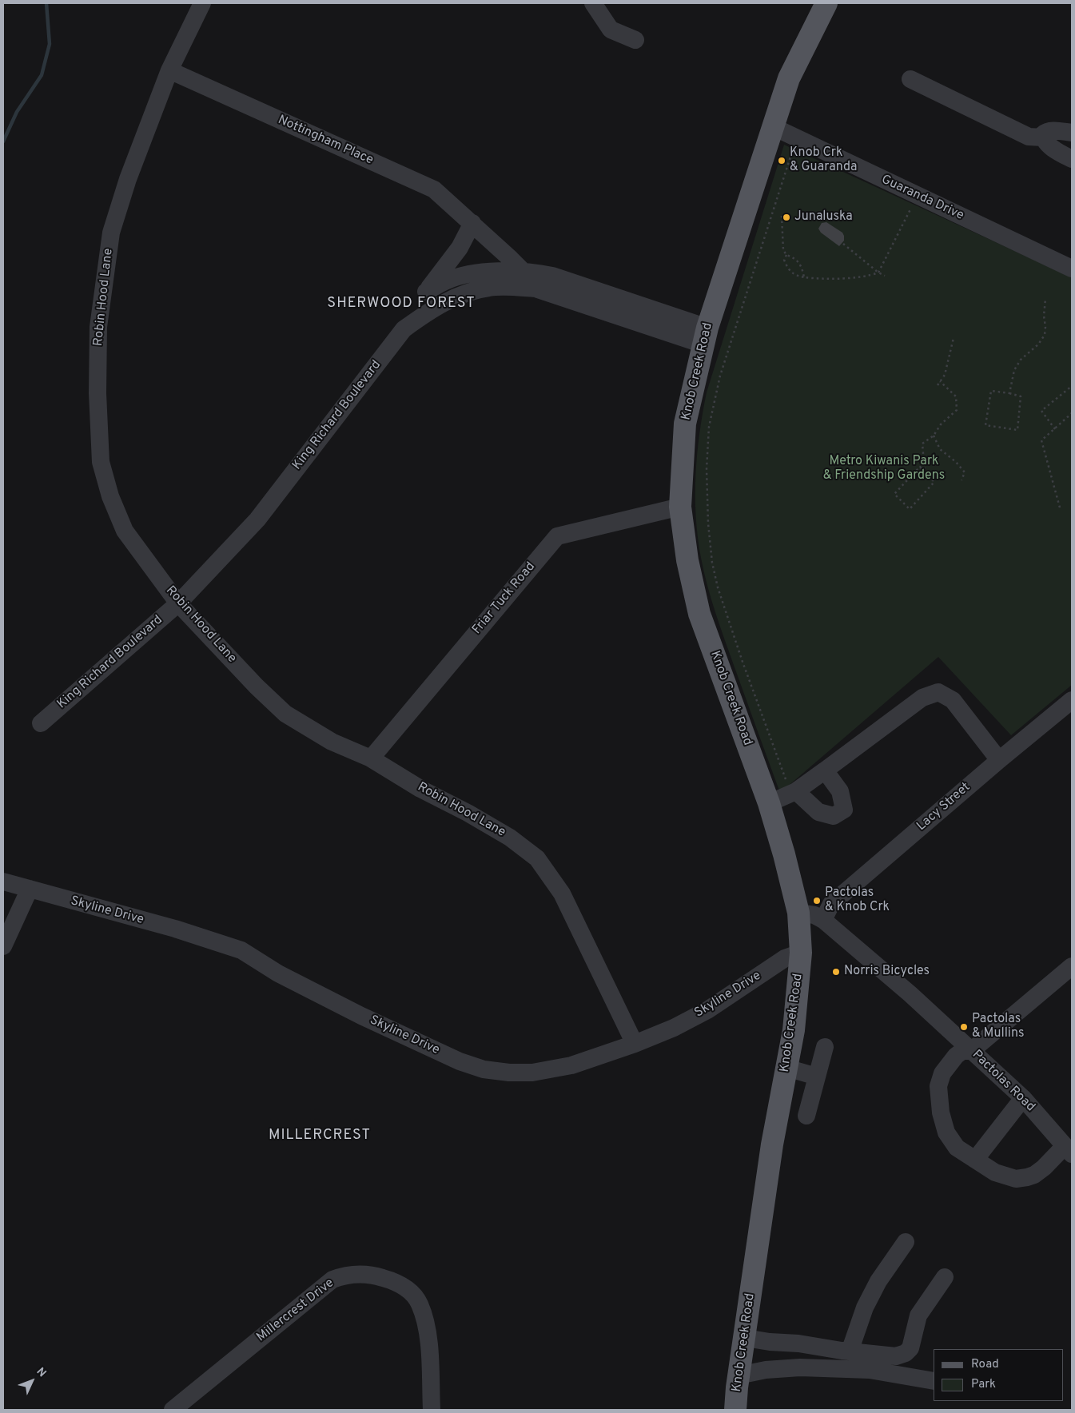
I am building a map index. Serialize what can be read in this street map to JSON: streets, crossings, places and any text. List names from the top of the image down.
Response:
{
  "streets": {
    "main road": ["Knob Creek Road"],
    "street": [
      "Nottingham Place",
      "Guaranda Drive",
      "Robin Hood Lane",
      "King Richard Boulevard",
      "Friar Tuck Road",
      "Lacy Street",
      "Skyline Drive",
      "Pactolas Road",
      "Millercrest Drive"
    ]
  },
  "crossings": [
    ["Nottingham Place", "Robin Hood Lane"],
    ["Nottingham Place", "King Richard Boulevard"],
    ["Guaranda Drive", "Knob Creek Road"],
    ["Robin Hood Lane", "King Richard Boulevard"],
    ["Robin Hood Lane", "Friar Tuck Road"],
    ["Robin Hood Lane", "Skyline Drive"],
    ["Knob Creek Road", "King Richard Boulevard"],
    ["Knob Creek Road", "Friar Tuck Road"],
    ["Knob Creek Road", "Skyline Drive"],
    ["Knob Creek Road", "Pactolas Road"],
    ["Lacy Street", "Pactolas Road"]
  ],
  "districts": ["SHERWOOD FOREST", "MILLERCREST"],
  "parks": ["Metro Kiwanis Park & Friendship Gardens"],
  "places": [
    "Knob Crk & Guaranda",
    "Junaluska",
    "Pactolas & Knob Crk",
    "Norris Bicycles",
    "Pactolas & Mullins"
  ],
  "legend": ["Road", "Park"],
  "north": "top right"
}
